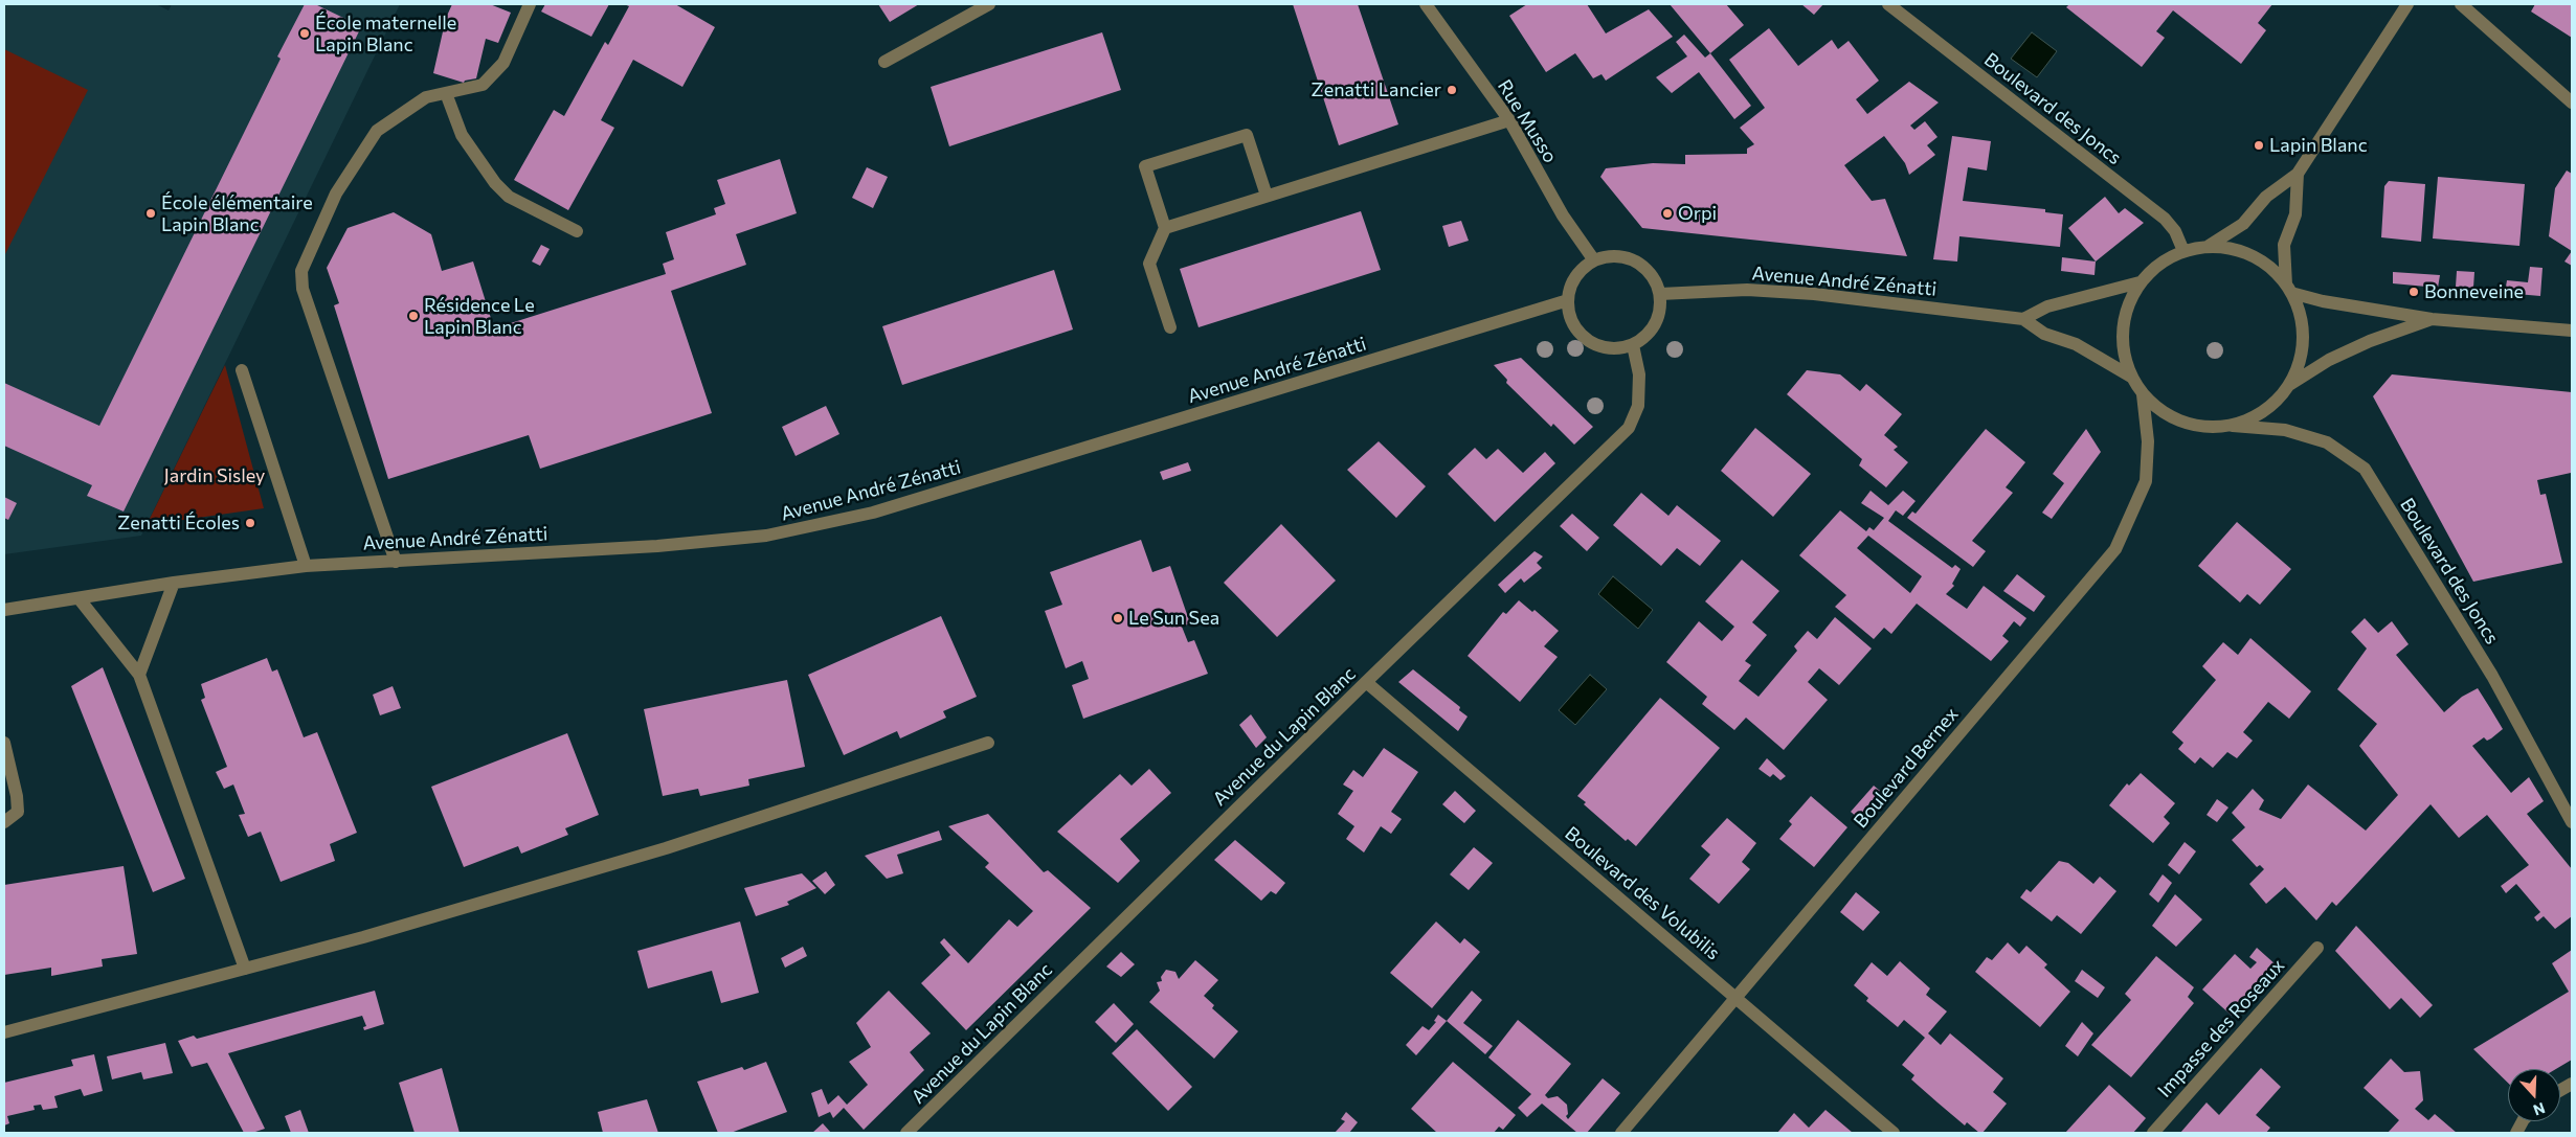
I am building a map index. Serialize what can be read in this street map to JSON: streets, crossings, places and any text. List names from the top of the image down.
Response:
{
  "streets": {
    "street": [
      "Boulevard des Joncs",
      "Rue Musso",
      "Avenue André Zénatti",
      "Avenue du Lapin Blanc",
      "Boulevard Bernex",
      "Boulevard des Volubilis",
      "Impasse des Roseaux"
    ]
  },
  "crossings": [
    ["Boulevard des Joncs", "Boulevard Bernex"],
    ["Rue Musso", "Avenue André Zénatti"],
    ["Rue Musso", "Avenue du Lapin Blanc"],
    ["Avenue André Zénatti", "Avenue du Lapin Blanc"],
    ["Avenue du Lapin Blanc", "Boulevard des Volubilis"],
    ["Boulevard Bernex", "Boulevard des Volubilis"]
  ],
  "parks": ["Jardin Sisley"],
  "places": [
    "École maternelle Lapin Blanc",
    "Zenatti Lancier",
    "Lapin Blanc",
    "École élémentaire Lapin Blanc",
    "Orpi",
    "Bonneveine",
    "Résidence Le Lapin Blanc",
    "Zenatti Écoles",
    "Le Sun Sea"
  ],
  "north": "bottom"
}
